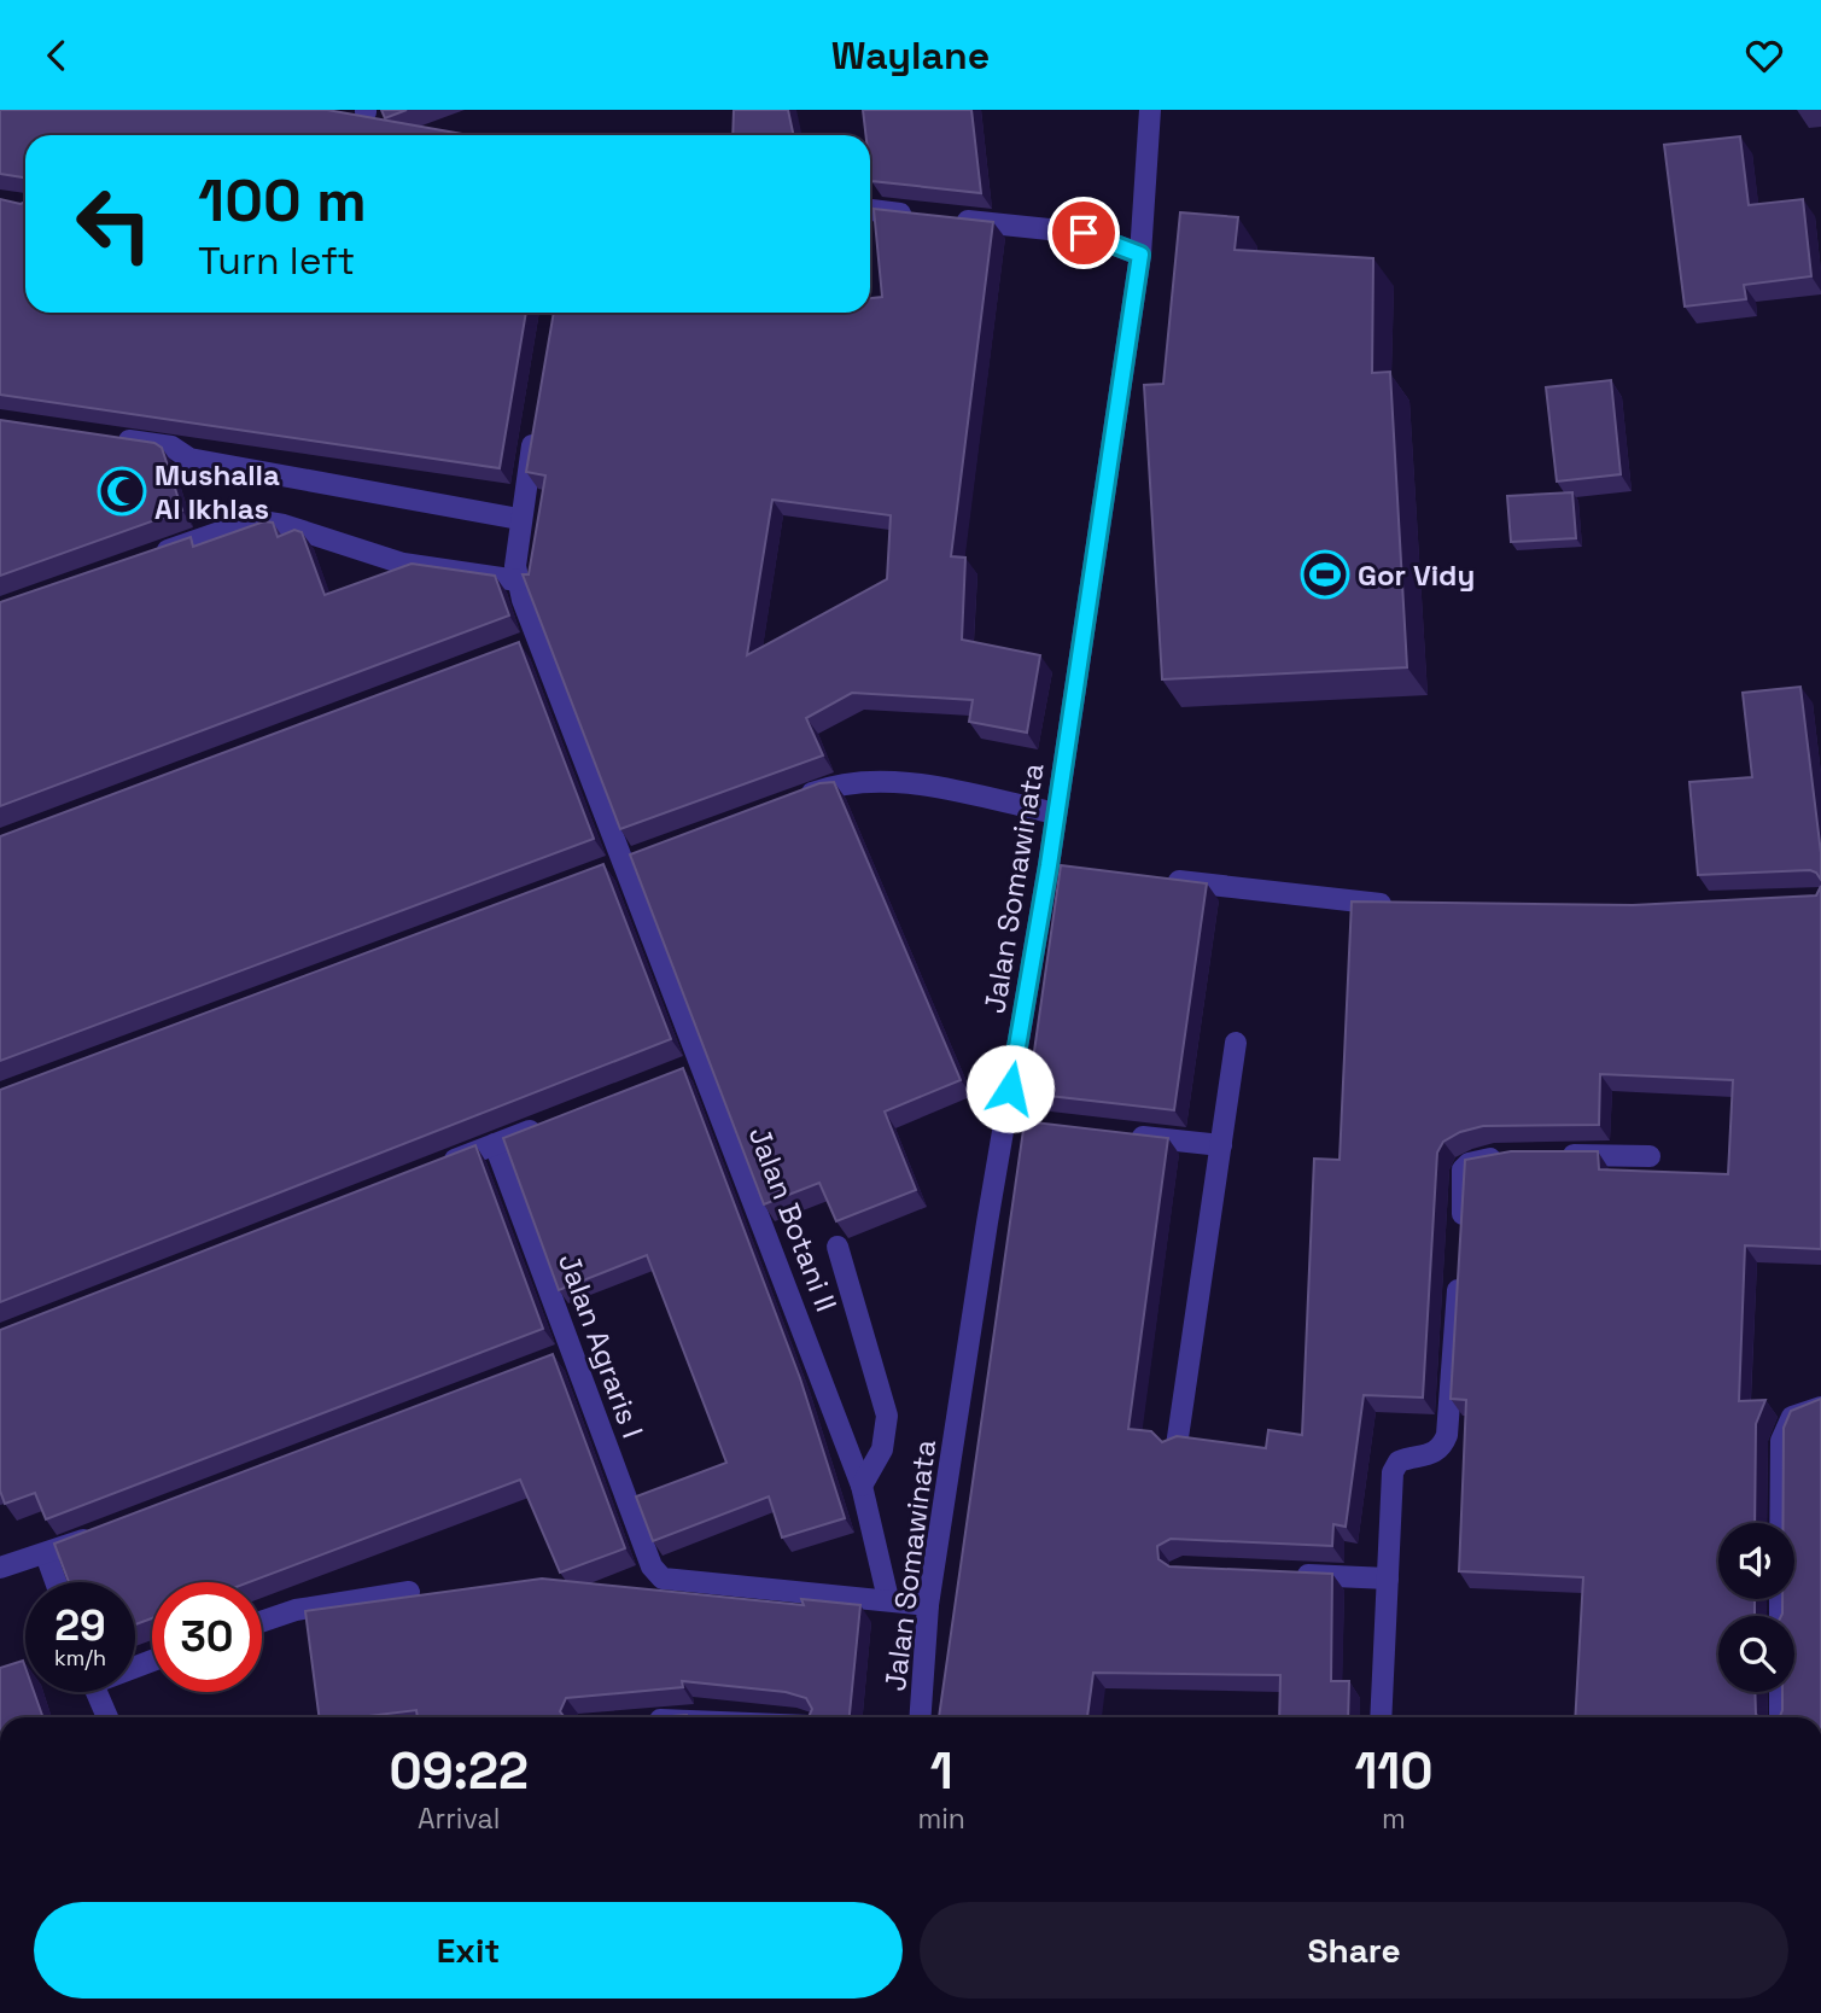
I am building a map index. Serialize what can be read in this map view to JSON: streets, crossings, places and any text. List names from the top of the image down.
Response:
{
  "streets": {
    "street": ["Jalan Somawinata", "Jalan Botani II", "Jalan Agraris I"]
  },
  "crossings": [
    ["Jalan Botani II", "Jalan Agraris I"]
  ],
  "places": {
    "mosque": ["Mushalla Al Ikhlas"],
    "sports": ["Gor Vidy"]
  },
  "page": {
    "header": "Waylane",
    "turn": ["100 m", "Turn left"],
    "speed": "29 km/h",
    "limit": "30",
    "eta": [
      "09:22",
      "Arrival",
      "1",
      "min",
      "110",
      "m"
    ],
    "buttons": ["Exit", "Share"]
  }
}
